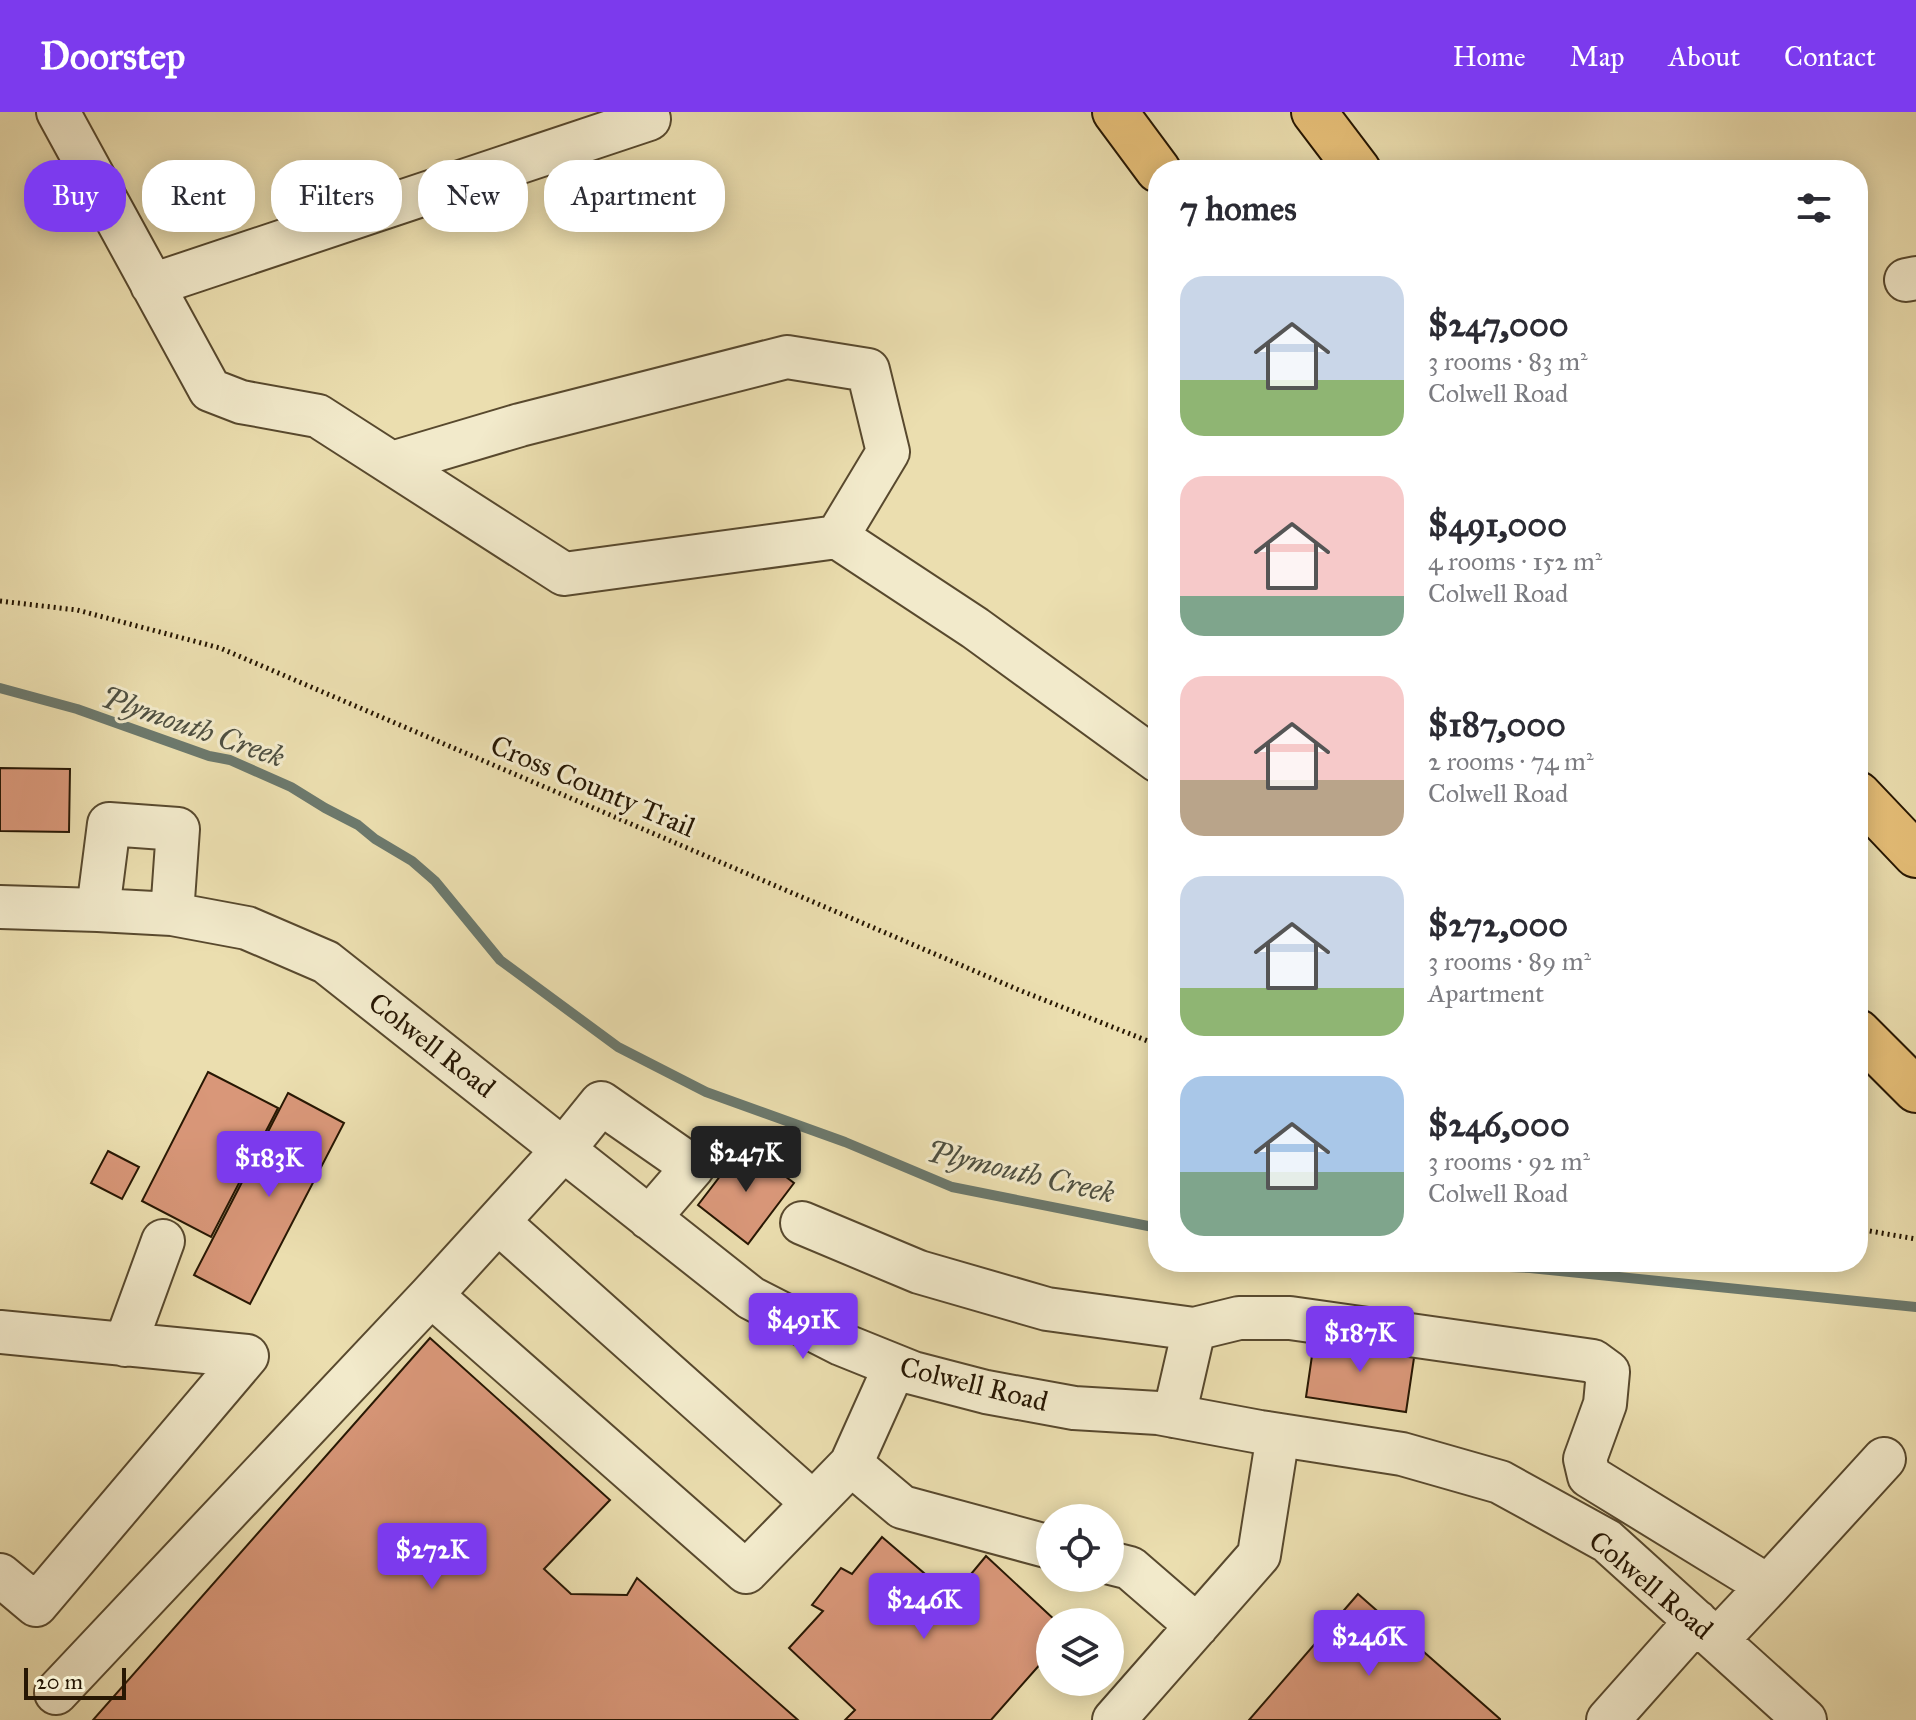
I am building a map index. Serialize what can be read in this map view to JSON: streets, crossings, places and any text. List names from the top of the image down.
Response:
{
  "streets": {
    "street": ["Colwell Road"],
    "path": ["Cross County Trail"]
  },
  "water": ["Plymouth Creek"],
  "scale_bar": "20 m",
  "page": {
    "header": "Doorstep",
    "nav": [
      "Home",
      "Map",
      "About",
      "Contact"
    ],
    "chip": [
      "Buy",
      "Rent",
      "Filters",
      "New",
      "Apartment"
    ],
    "heading": "7 homes",
    "list": [
      {
        "name": "$247,000",
        "note": "3 rooms · 83 m² · Colwell Road"
      },
      {
        "name": "$491,000",
        "note": "4 rooms · 152 m² · Colwell Road"
      },
      {
        "name": "$187,000",
        "note": "2 rooms · 74 m² · Colwell Road"
      },
      {
        "name": "$272,000",
        "note": "3 rooms · 89 m² · Apartment"
      },
      {
        "name": "$246,000",
        "note": "3 rooms · 92 m² · Colwell Road"
      }
    ],
    "price": [
      "$247K",
      "$183K",
      "$491K",
      "$187K",
      "$272K",
      "$246K",
      "$246K"
    ],
    "scale": "20 m"
  }
}
